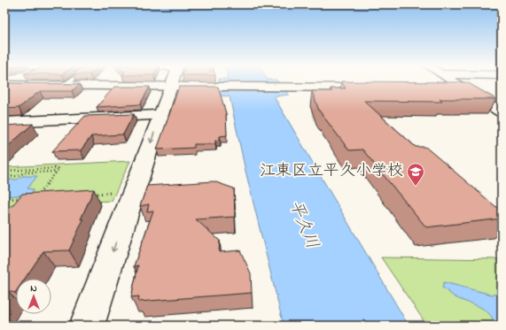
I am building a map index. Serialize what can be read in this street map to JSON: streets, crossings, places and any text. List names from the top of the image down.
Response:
{
  "water": ["平久川"],
  "places": {
    "school or university": ["江東区立平久小学校"]
  },
  "north": "top"
}
